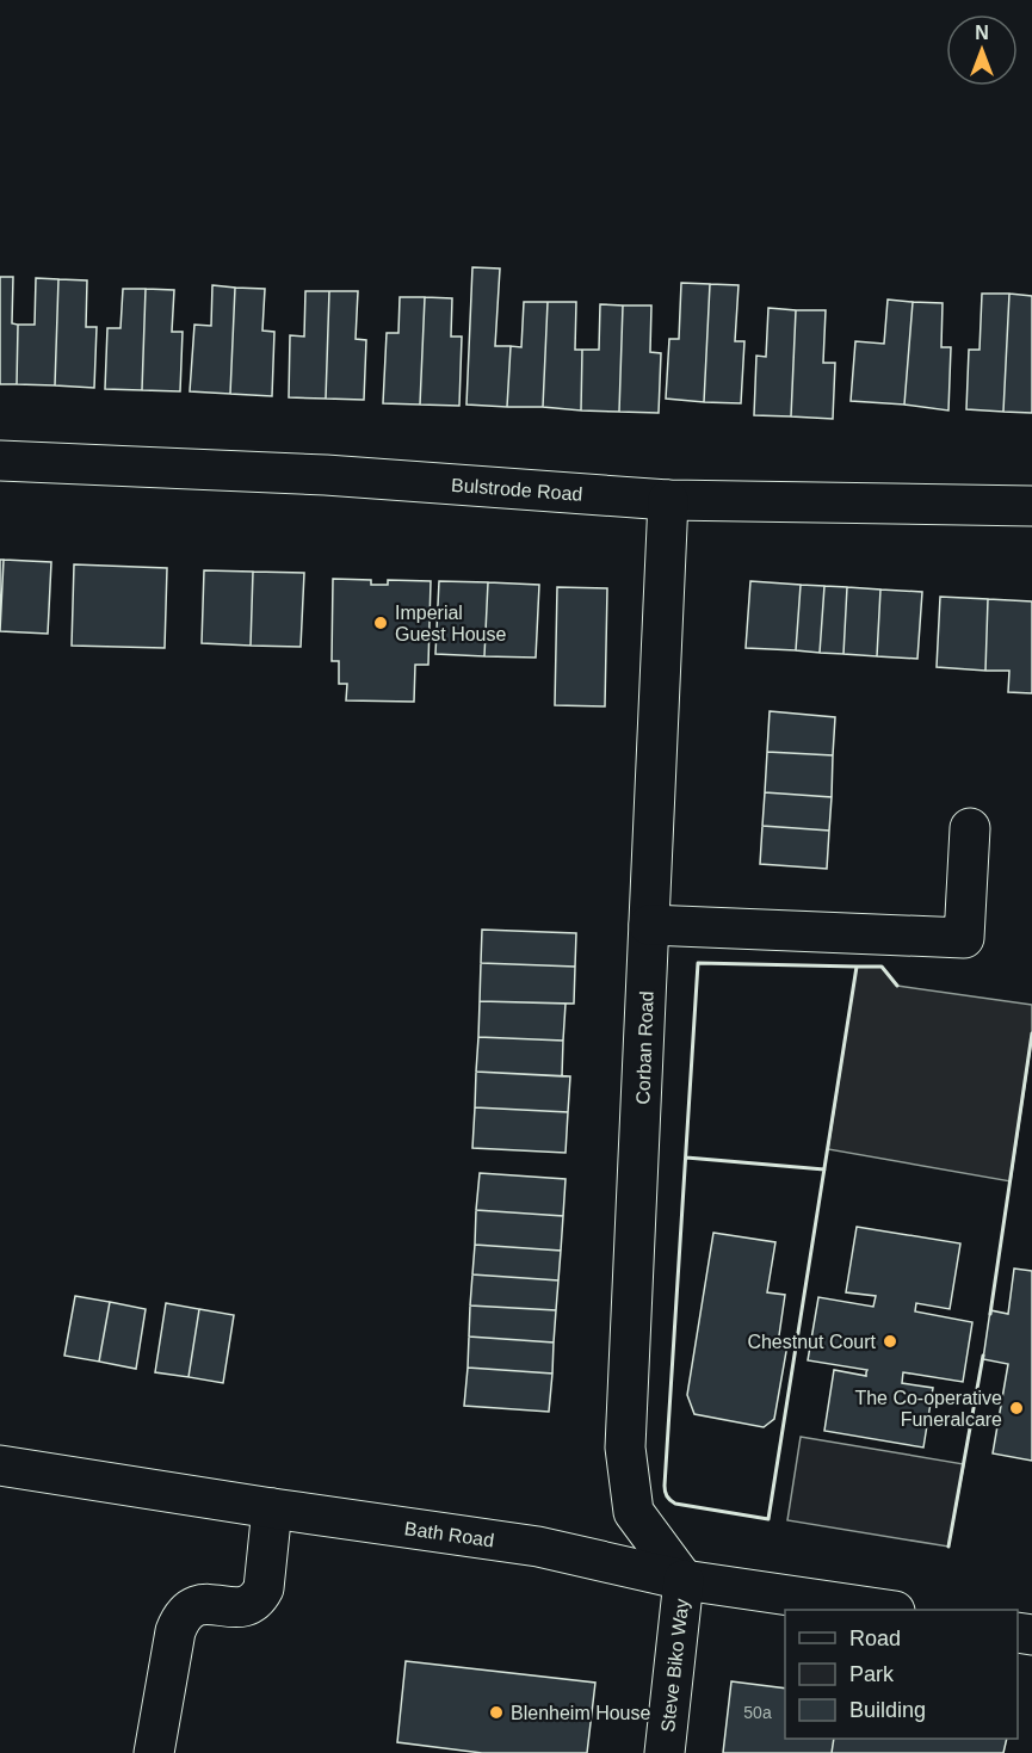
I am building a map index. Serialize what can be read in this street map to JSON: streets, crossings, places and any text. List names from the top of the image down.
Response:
{
  "streets": {
    "street": [
      "Bulstrode Road",
      "Corban Road",
      "Bath Road",
      "Steve Biko Way"
    ]
  },
  "crossings": [
    ["Bulstrode Road", "Corban Road"],
    ["Corban Road", "Bath Road"],
    ["Corban Road", "Steve Biko Way"],
    ["Bath Road", "Steve Biko Way"]
  ],
  "places": [
    "Imperial Guest House",
    "Chestnut Court",
    "The Co-operative Funeralcare",
    "Blenheim House"
  ],
  "house_numbers": ["50a"],
  "legend": ["Road", "Park", "Building"],
  "north": "top"
}
